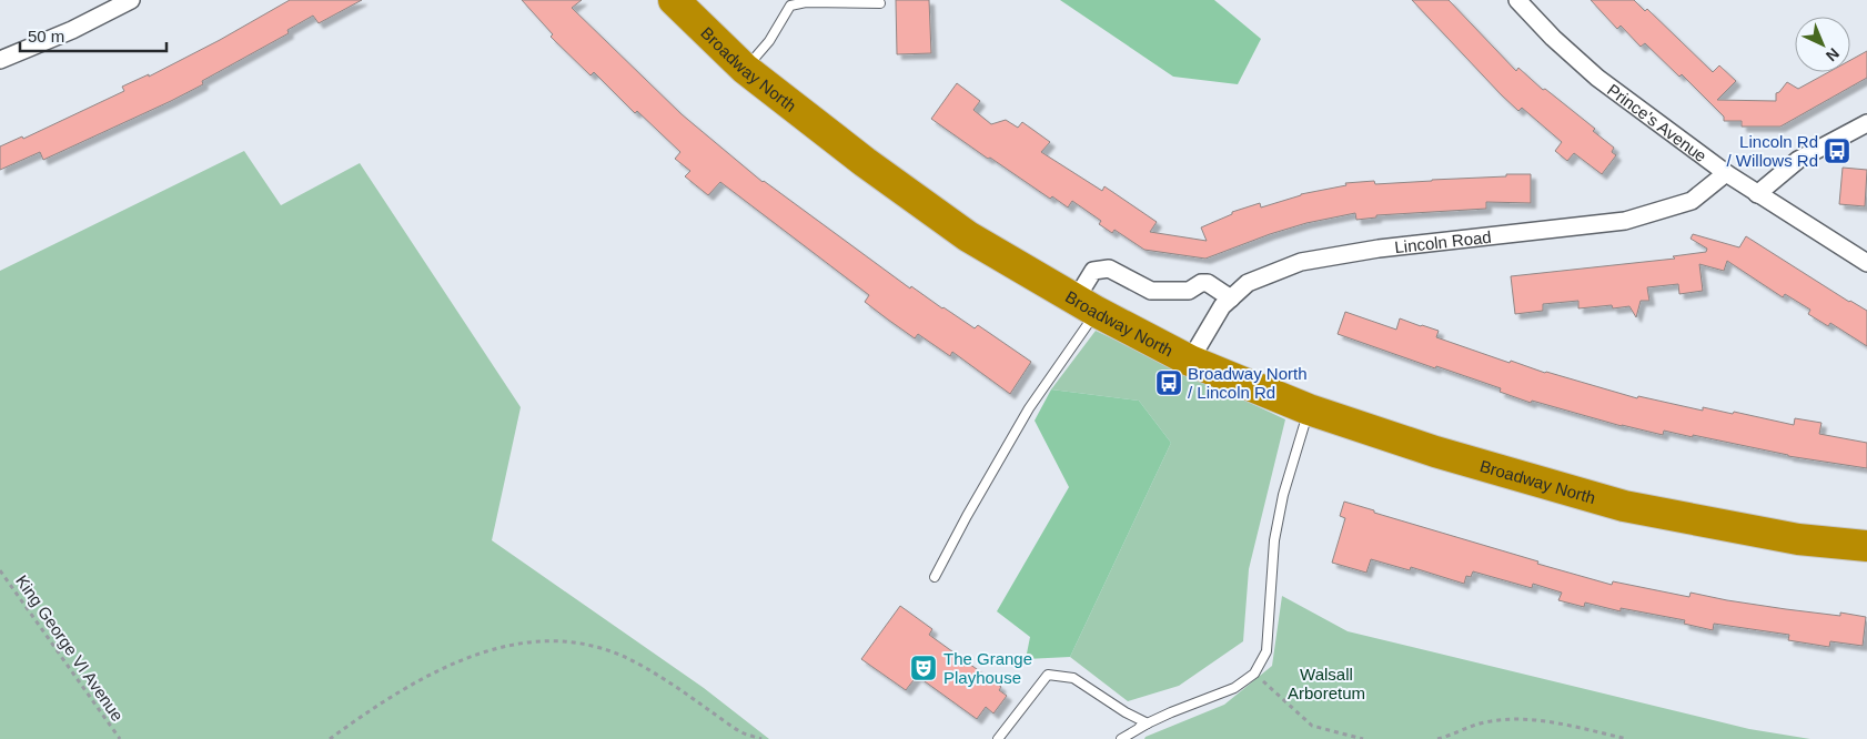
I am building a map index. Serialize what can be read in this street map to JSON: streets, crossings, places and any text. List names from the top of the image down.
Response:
{
  "streets": {
    "highway": ["Broadway North"],
    "street": ["Prince's Avenue", "Lincoln Road"],
    "path": ["King George VI Avenue"]
  },
  "crossings": [
    ["Broadway North", "Lincoln Road"],
    ["Prince's Avenue", "Lincoln Road"]
  ],
  "parks": ["Walsall Arboretum"],
  "places": {
    "bus stop": ["Lincoln Rd / Willows Rd", "Broadway North / Lincoln Rd"],
    "theatre": ["The Grange Playhouse"]
  },
  "scale_bar": "50 m",
  "north": "bottom right"
}
